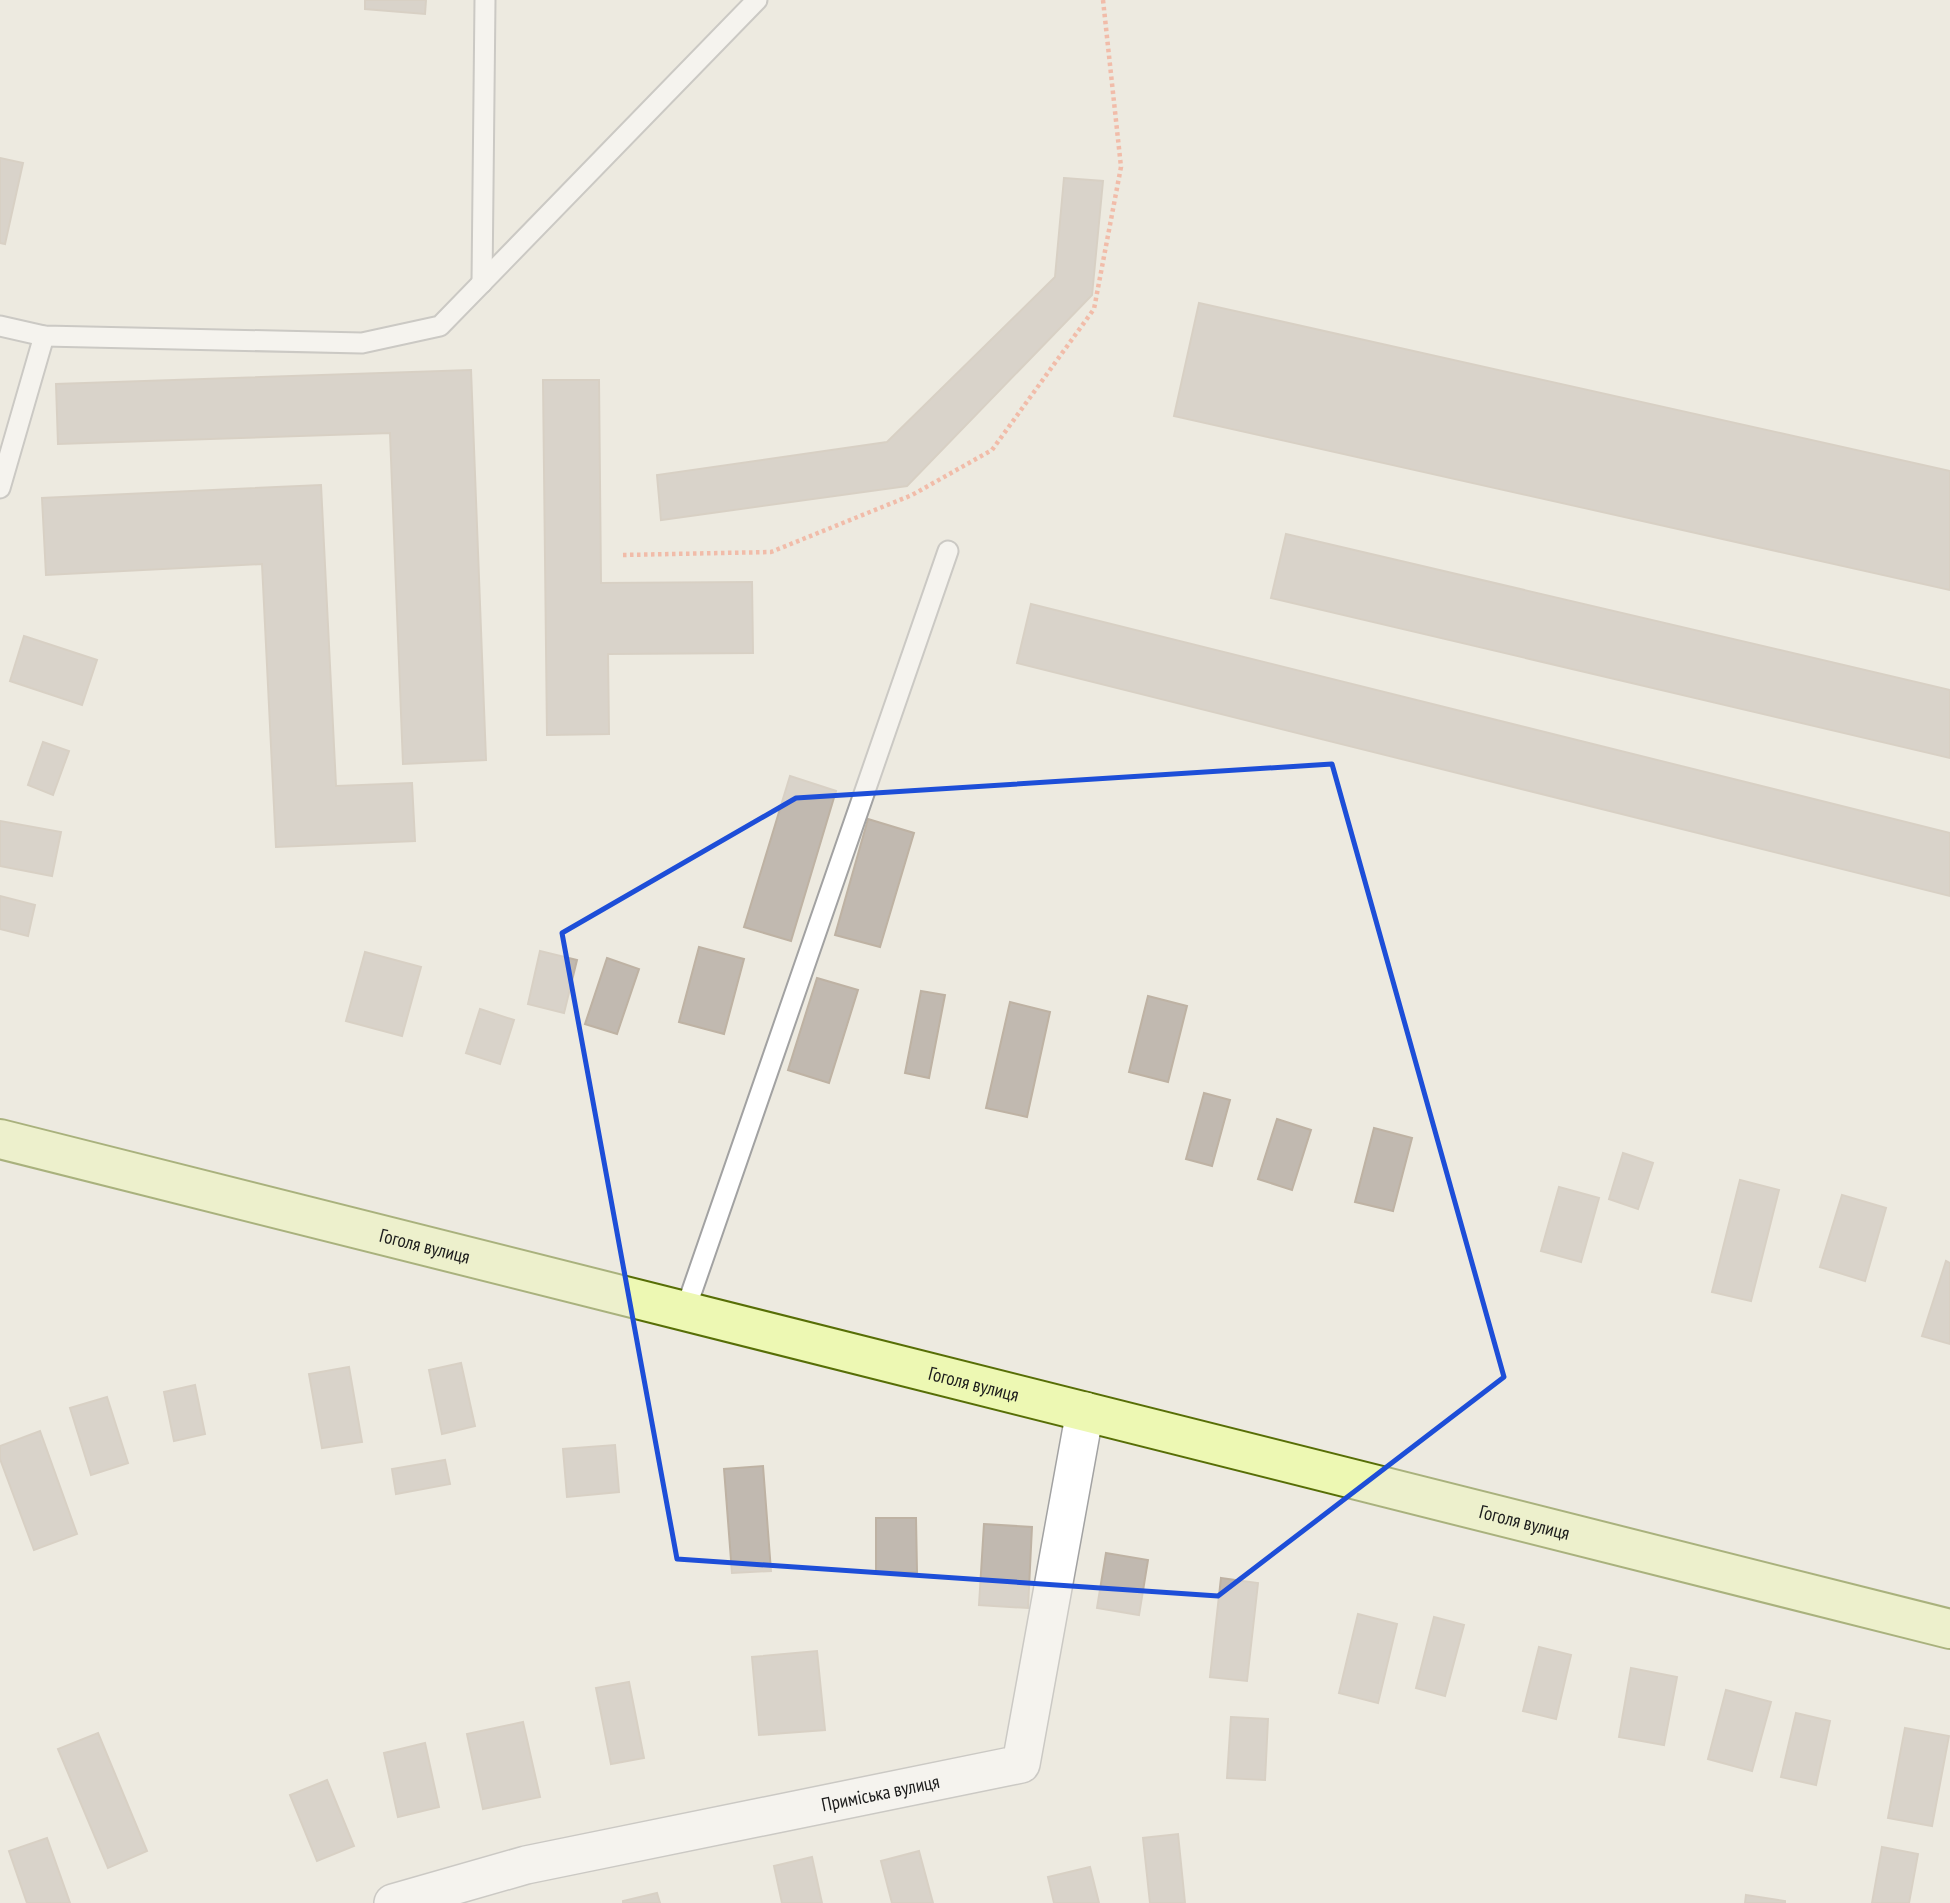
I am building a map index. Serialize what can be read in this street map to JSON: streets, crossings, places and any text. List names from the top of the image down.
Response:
{
  "streets": {
    "main road": ["Гоголя вулиця"],
    "street": ["Приміська вулиця"]
  },
  "crossings": [
    ["Гоголя вулиця", "Приміська вулиця"]
  ]
}
